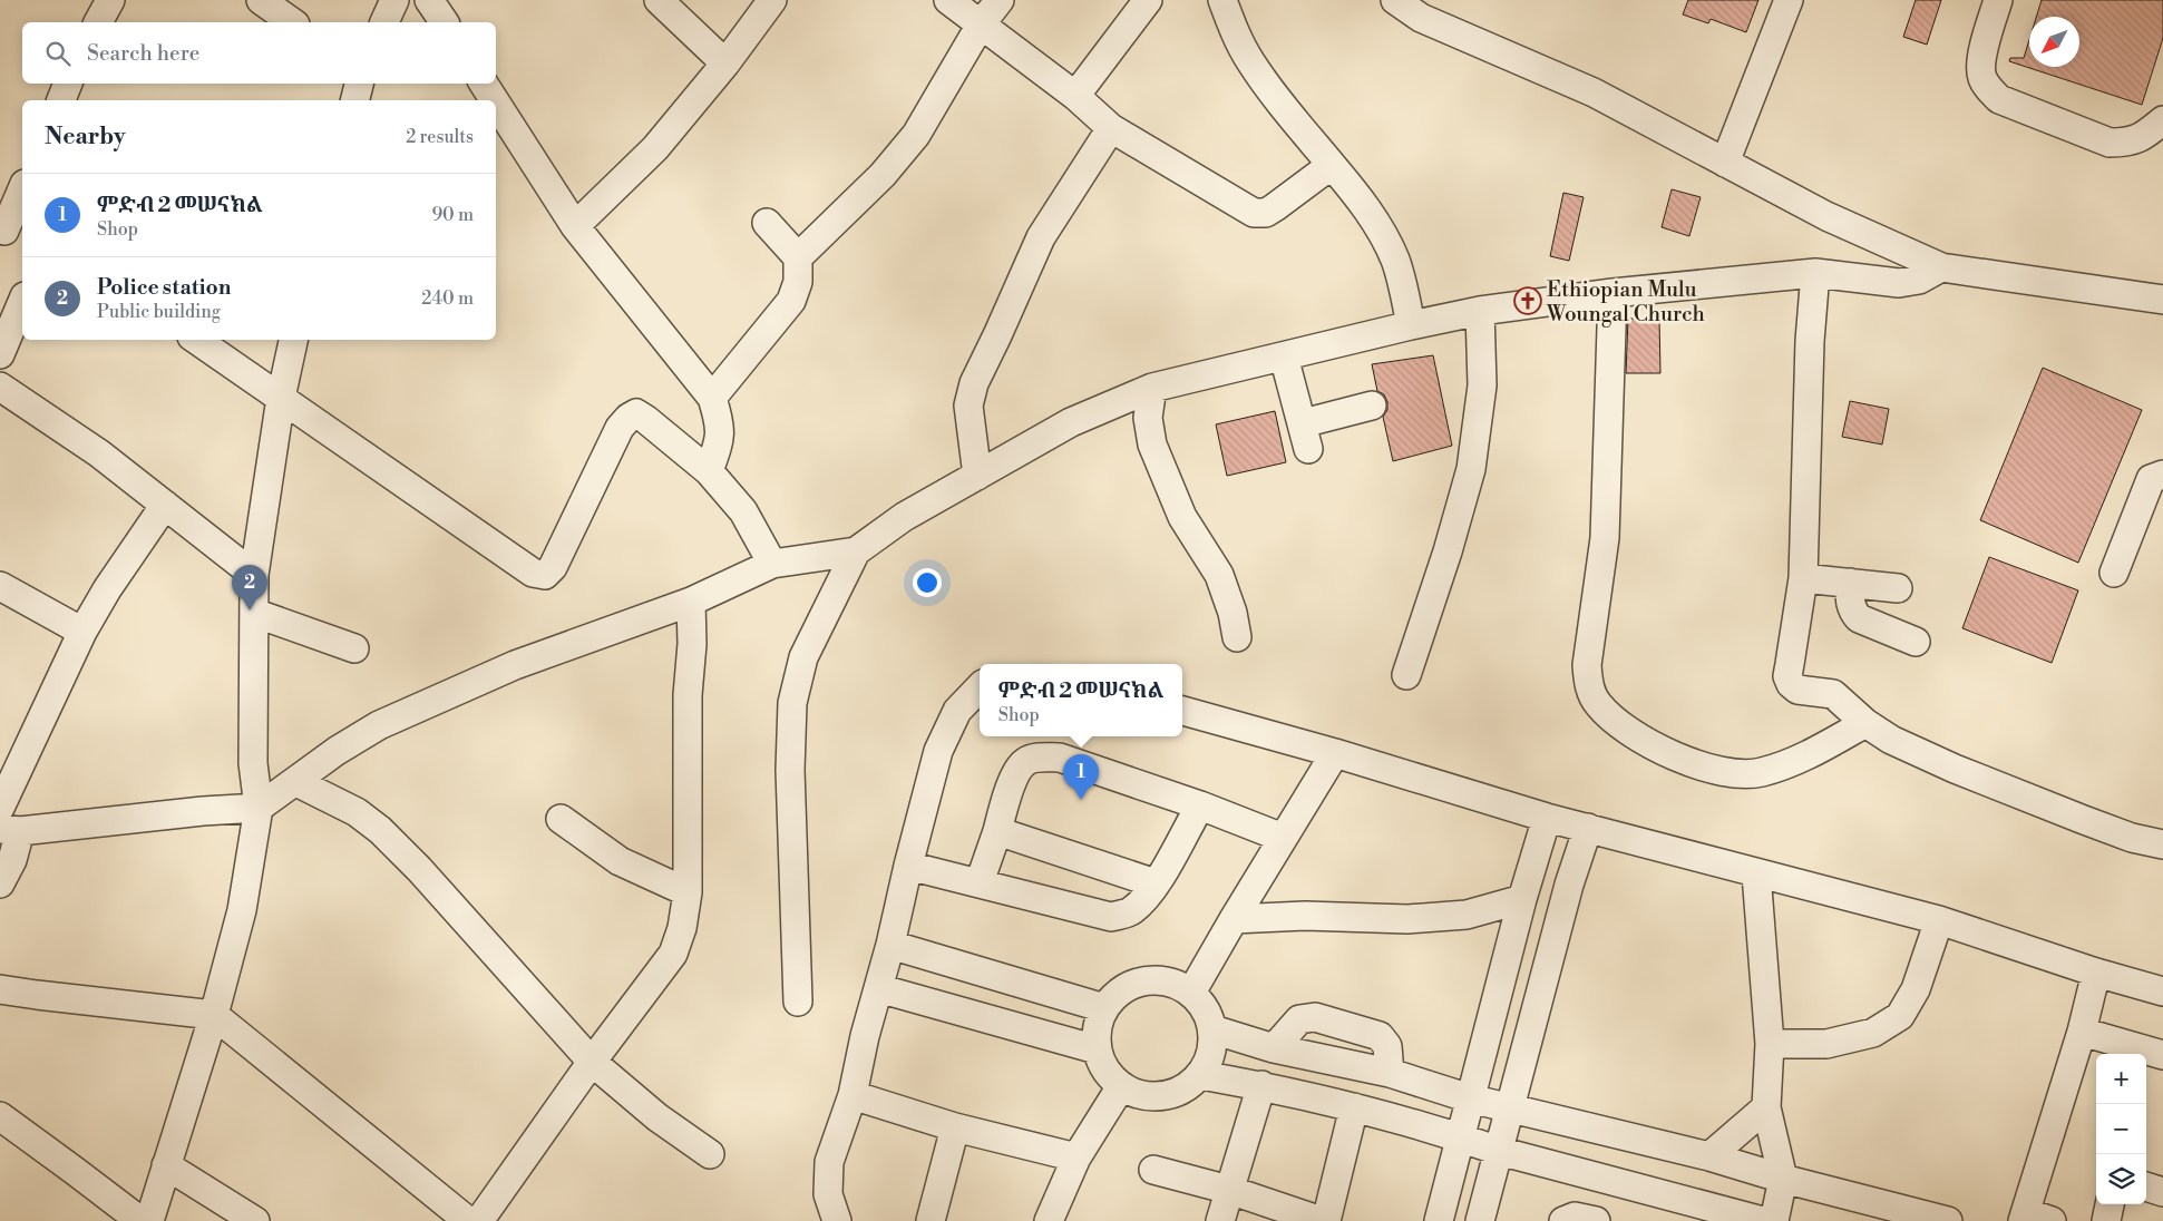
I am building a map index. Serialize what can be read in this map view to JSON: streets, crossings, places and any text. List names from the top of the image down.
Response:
{
  "places": {
    "church": ["Ethiopian Mulu Woungal Church"]
  },
  "north": "bottom left",
  "page": {
    "search": "Search here",
    "heading": ["Nearby", "2 results"],
    "list": [
      {
        "mark": "1",
        "name": "ምድብ 2 መሠናክል",
        "note": "Shop",
        "value": "90 m"
      },
      {
        "mark": "2",
        "name": "Police station",
        "note": "Public building",
        "value": "240 m"
      }
    ],
    "pins": ["2", "1"],
    "popup": ["ምድብ 2 መሠናክል", "Shop"],
    "map_buttons": ["+", "−"]
  }
}
